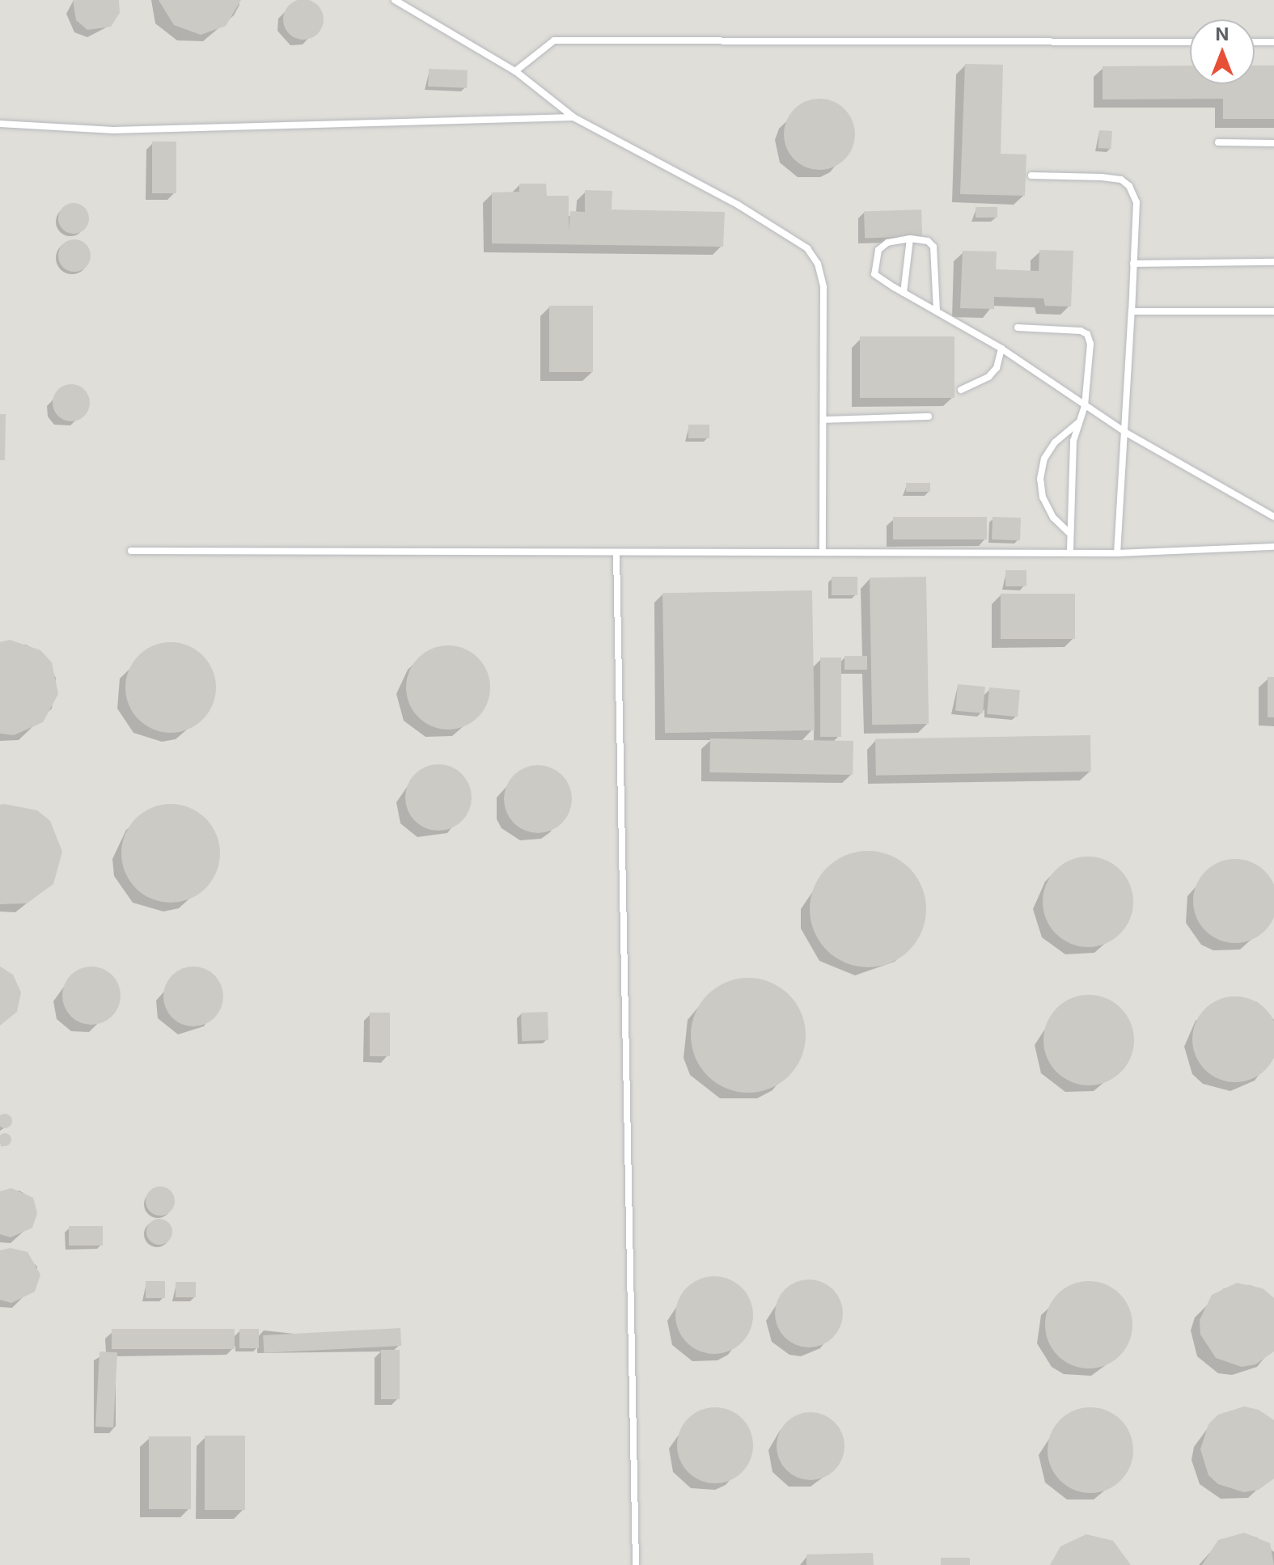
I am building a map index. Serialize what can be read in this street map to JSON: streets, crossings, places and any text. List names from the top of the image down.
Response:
{
  "north": "top"
}
